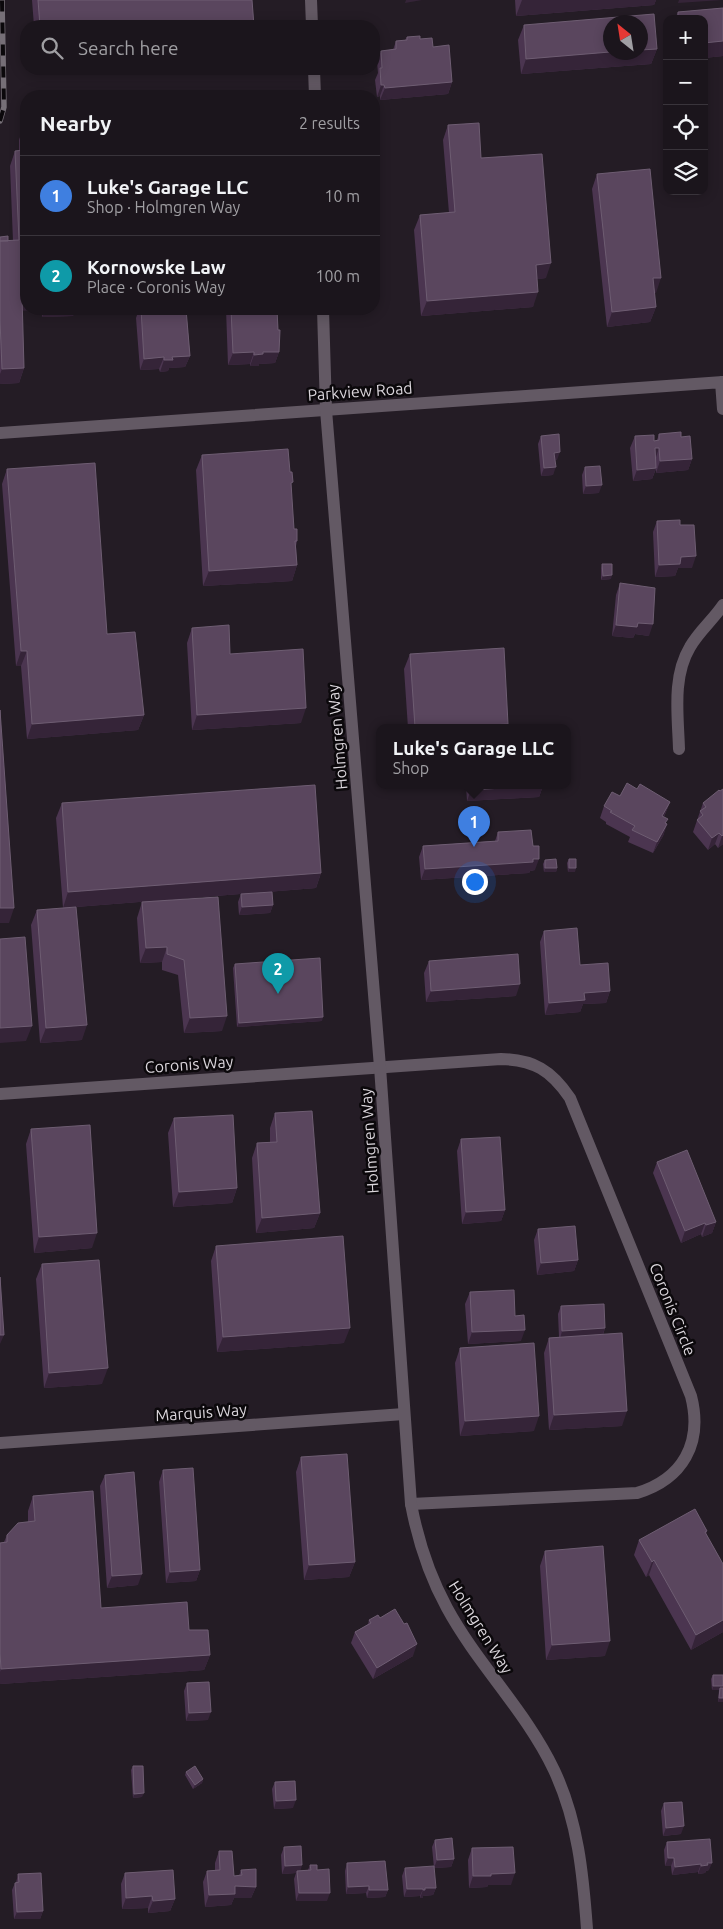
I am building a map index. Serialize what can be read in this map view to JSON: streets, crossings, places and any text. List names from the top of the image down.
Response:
{
  "streets": {
    "street": [
      "Parkview Road",
      "Holmgren Way",
      "Coronis Way",
      "Coronis Circle",
      "Marquis Way"
    ]
  },
  "crossings": [
    ["Parkview Road", "Holmgren Way"],
    ["Holmgren Way", "Coronis Way"],
    ["Holmgren Way", "Coronis Circle"],
    ["Holmgren Way", "Marquis Way"],
    ["Coronis Way", "Coronis Circle"]
  ],
  "north": "top left",
  "page": {
    "map_buttons": ["+", "−"],
    "search": "Search here",
    "heading": ["Nearby", "2 results"],
    "list": [
      {
        "mark": "1",
        "name": "Luke's Garage LLC",
        "note": "Shop · Holmgren Way",
        "value": "10 m"
      },
      {
        "mark": "2",
        "name": "Kornowske Law",
        "note": "Place · Coronis Way",
        "value": "100 m"
      }
    ],
    "popup": ["Luke's Garage LLC", "Shop"],
    "pins": ["1", "2"]
  }
}
